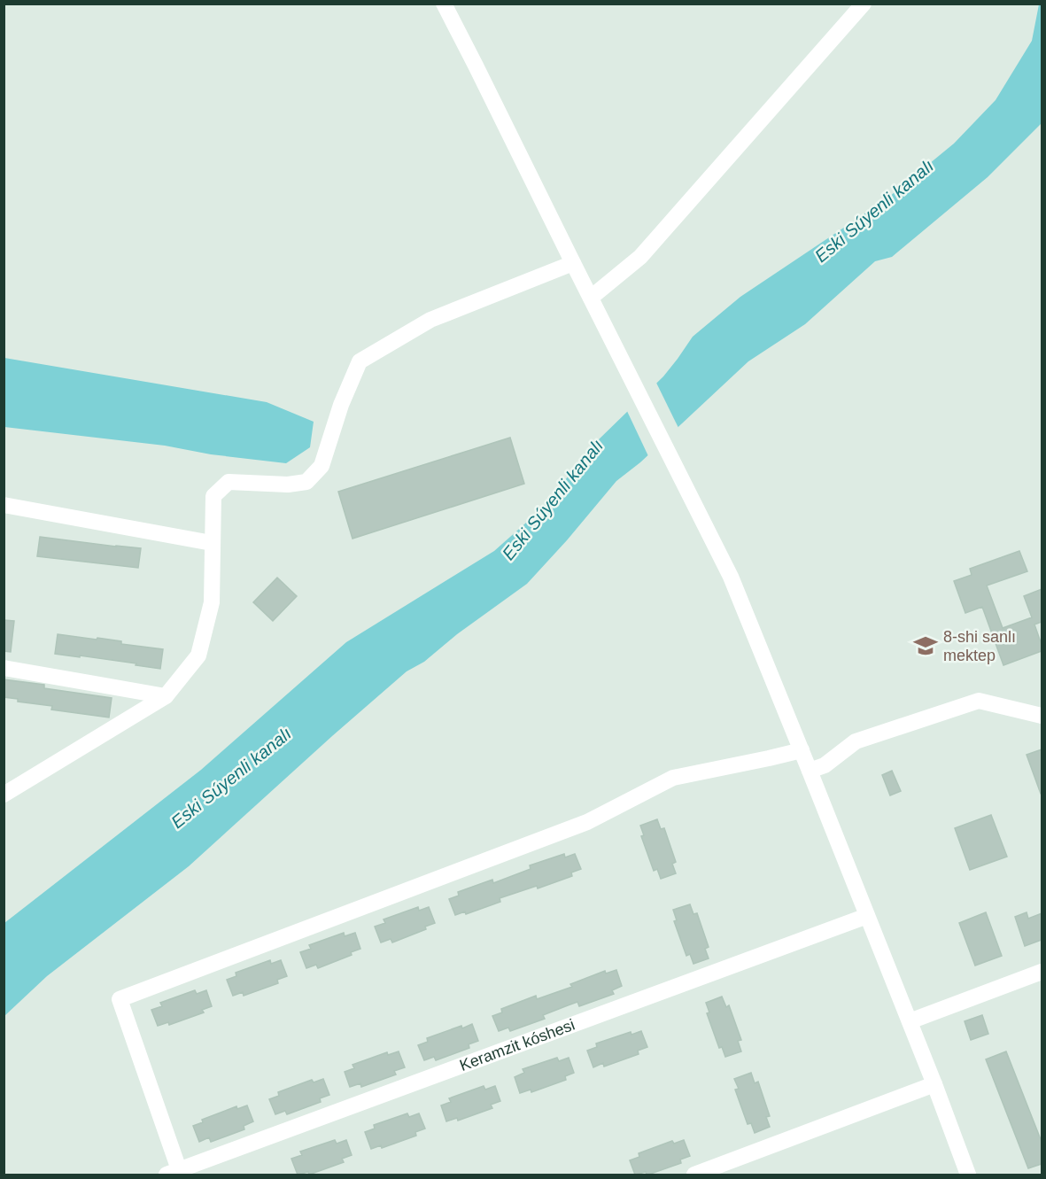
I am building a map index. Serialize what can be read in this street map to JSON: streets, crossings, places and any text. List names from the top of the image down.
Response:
{
  "streets": {
    "street": ["Keramzit kóshesi"]
  },
  "water": ["Eski Súyenli kanalı"],
  "places": {
    "school or university": ["8-shi sanlı mektep"]
  }
}
